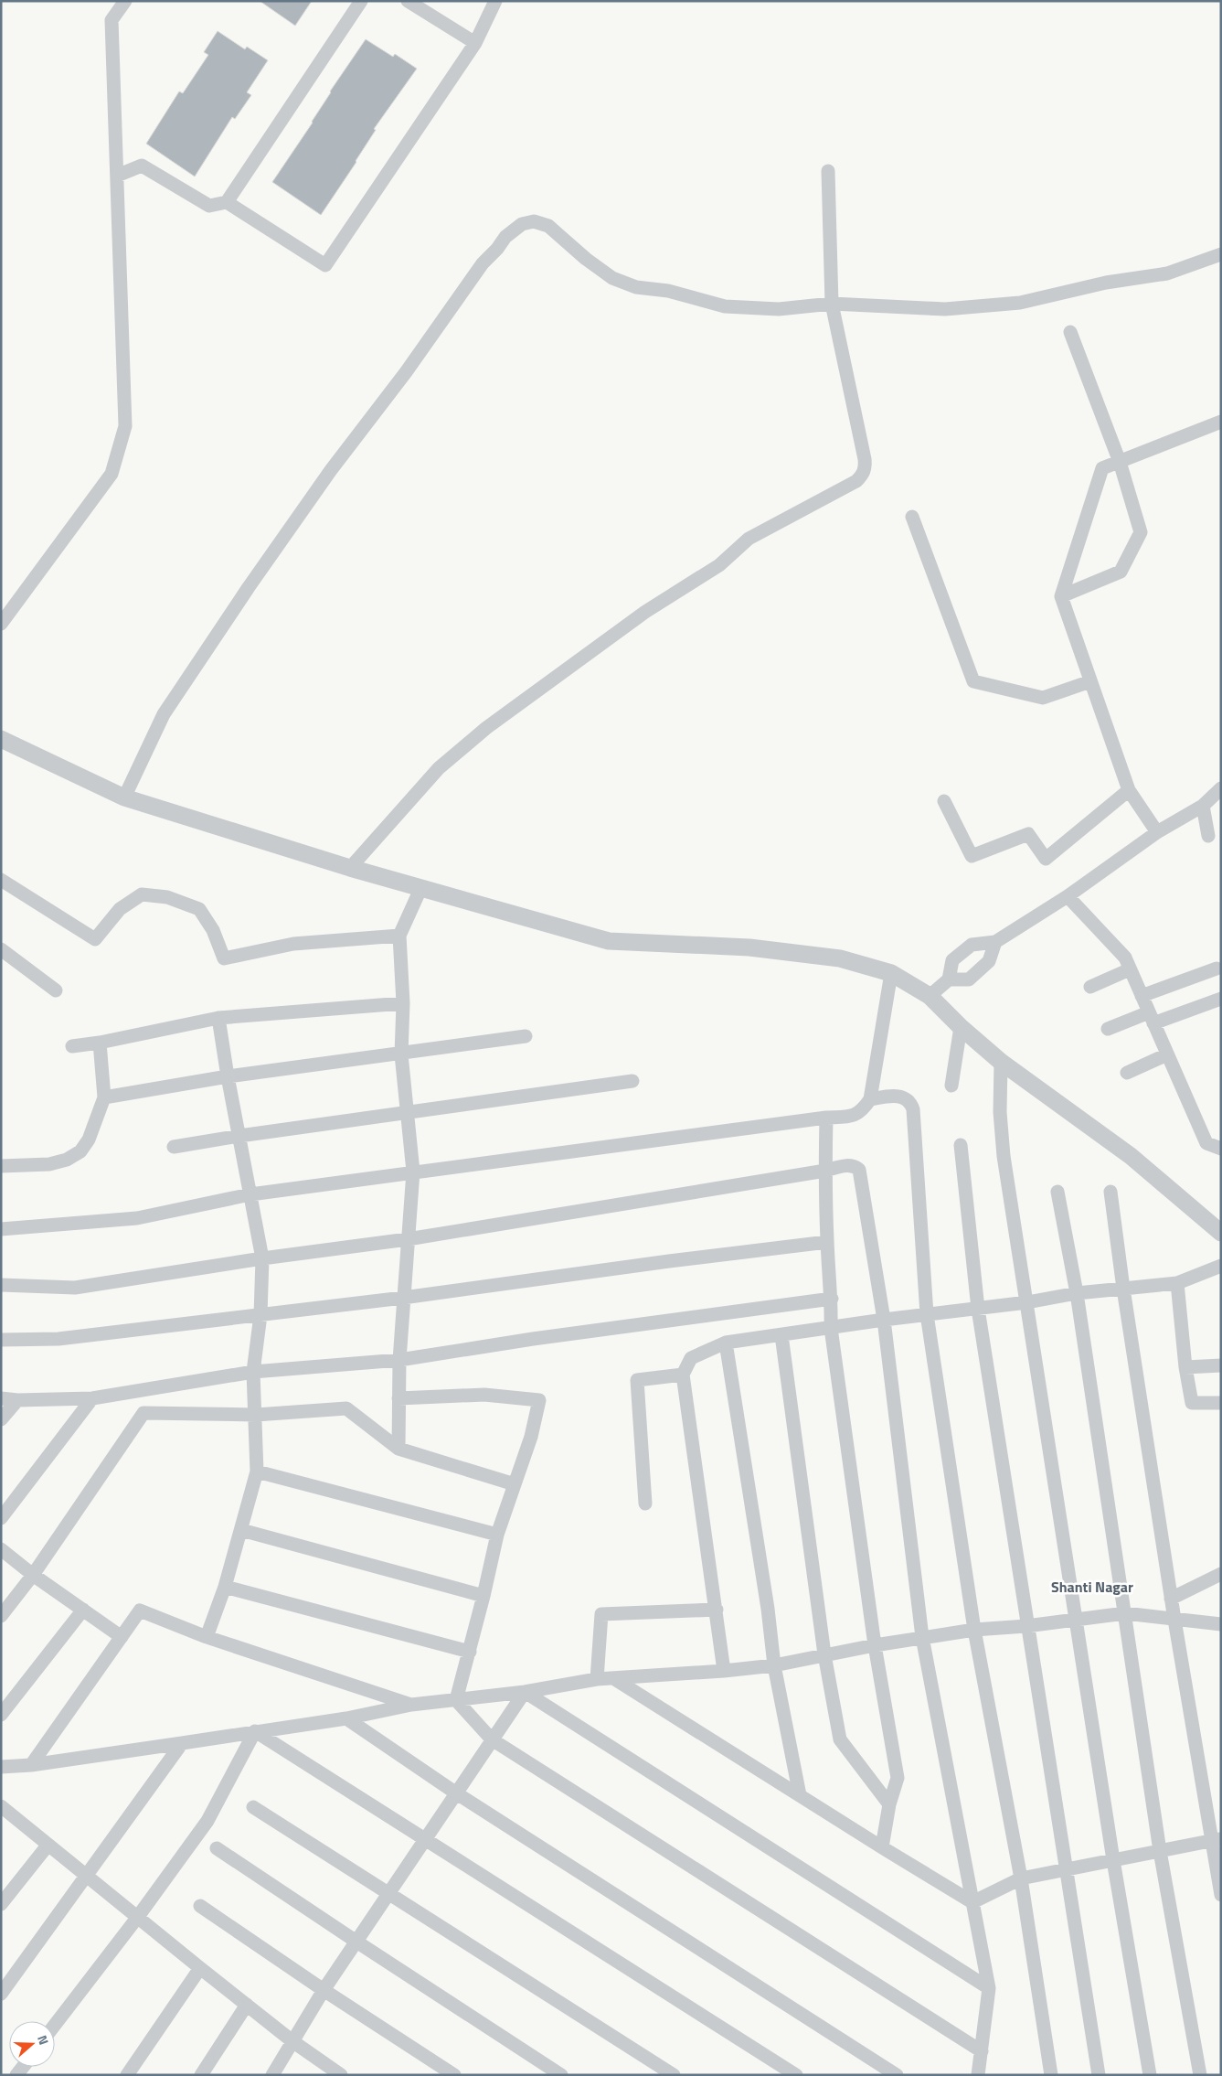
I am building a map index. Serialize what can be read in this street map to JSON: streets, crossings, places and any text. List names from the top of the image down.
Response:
{
  "districts": ["Shanti Nagar"],
  "north": "right"
}
